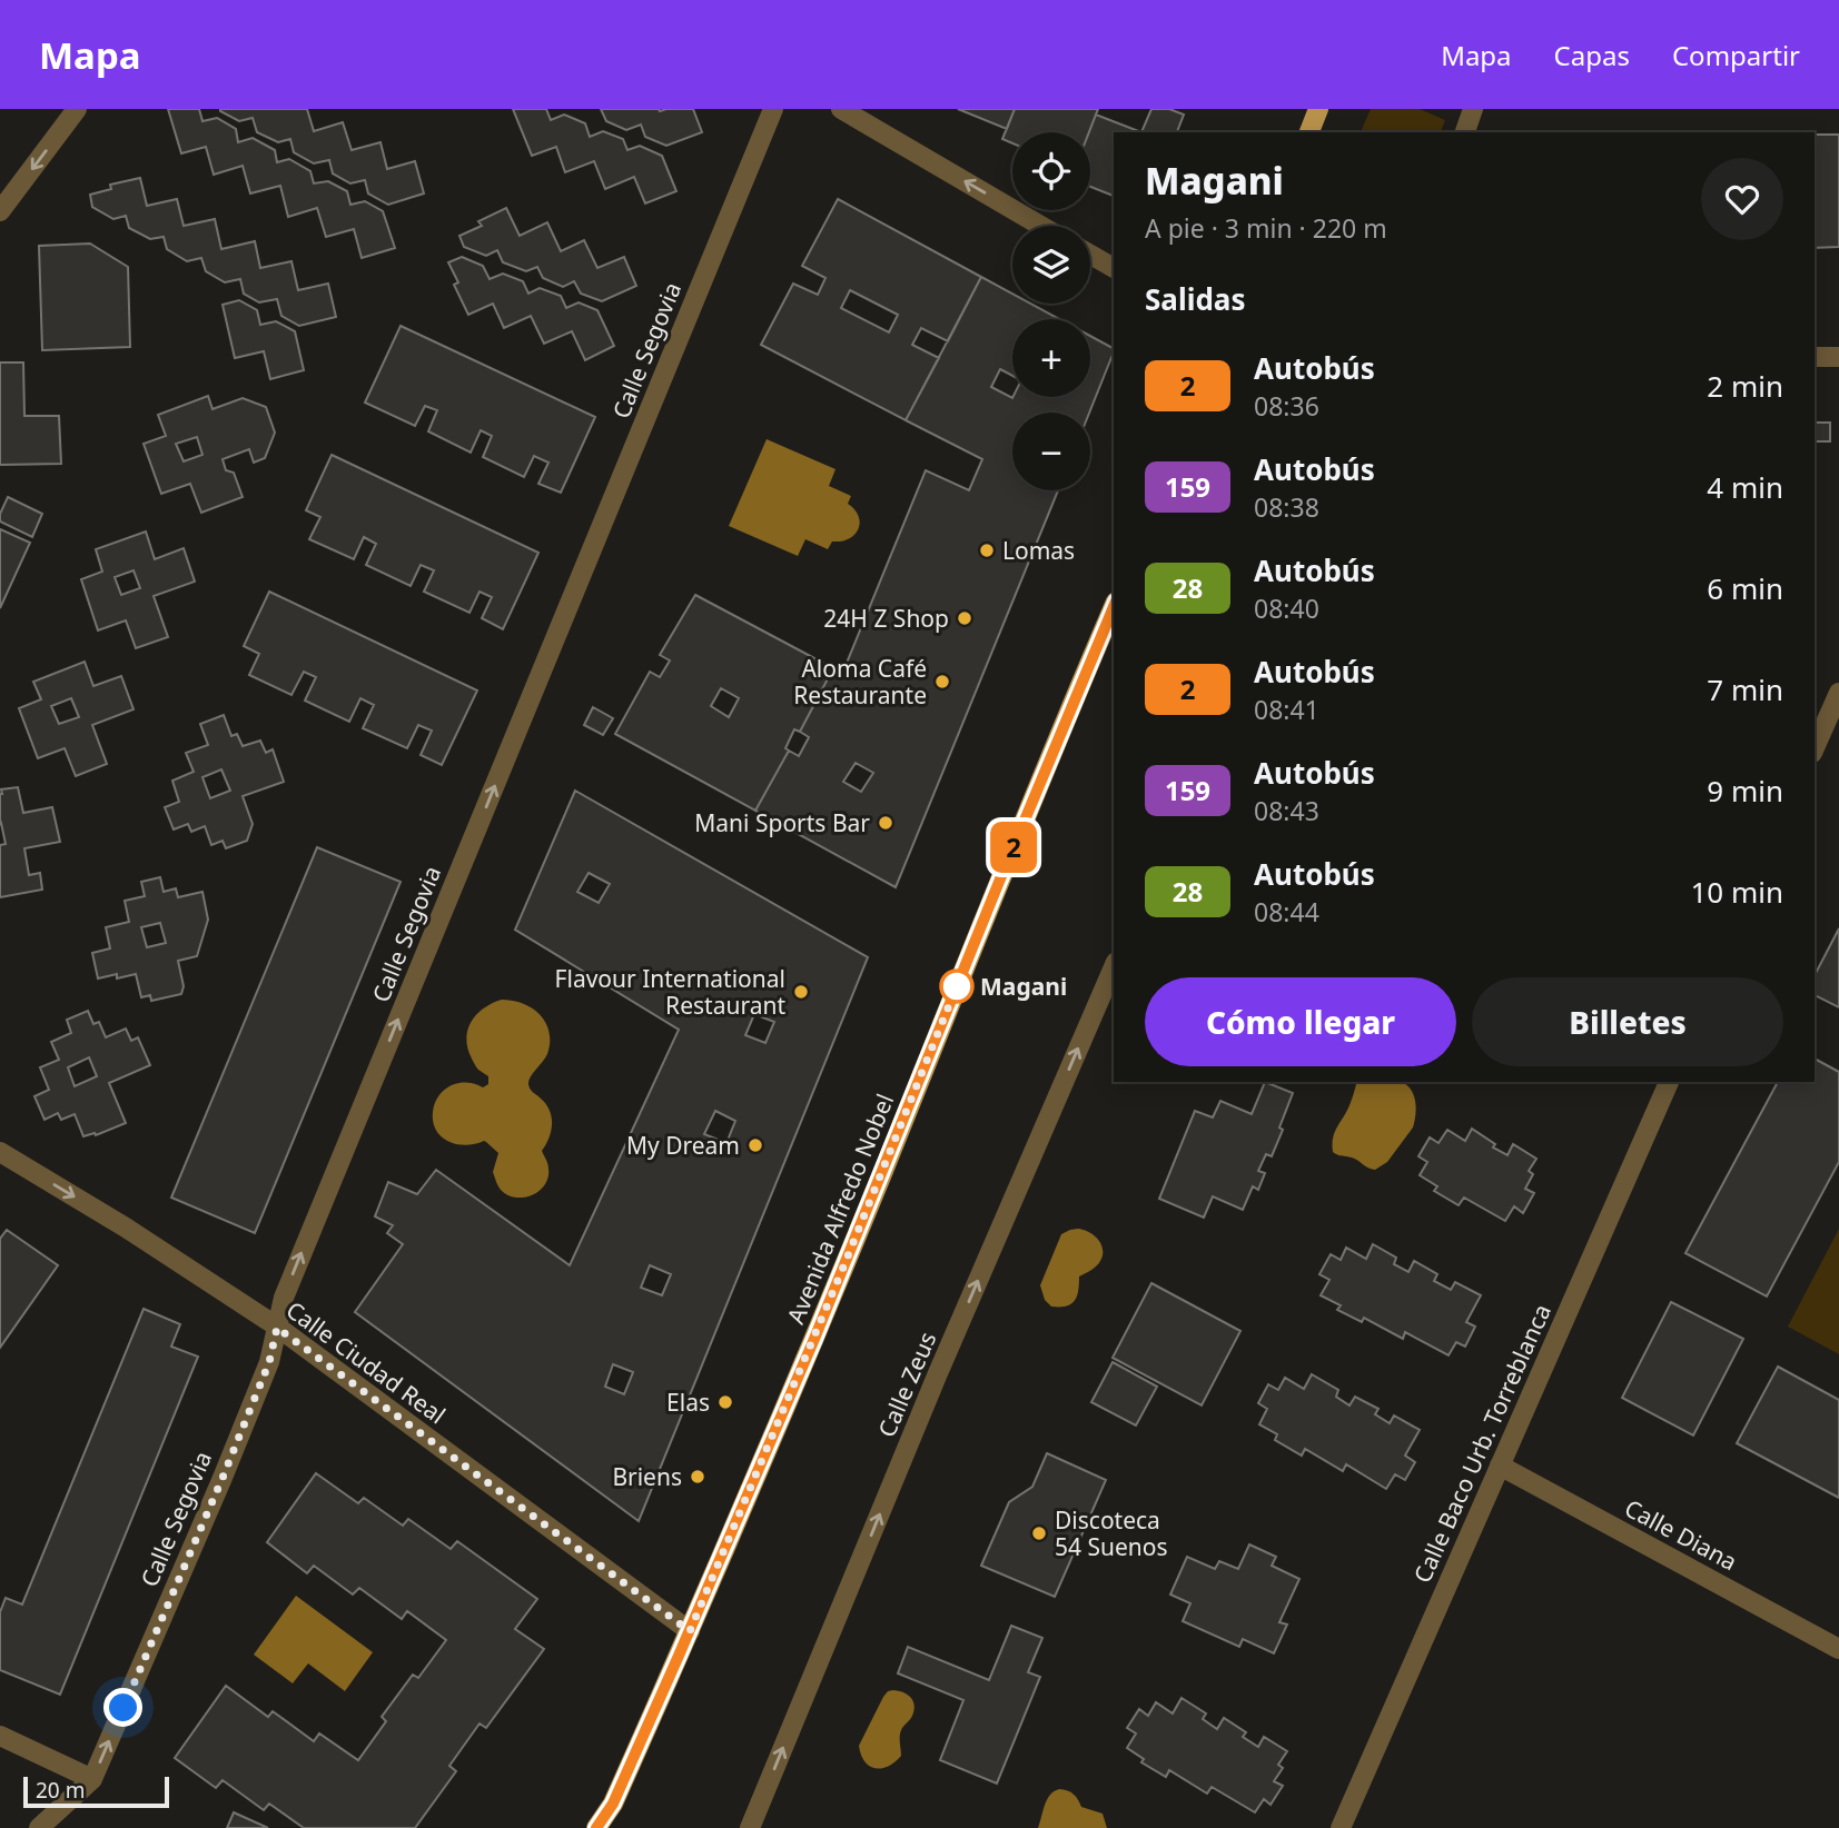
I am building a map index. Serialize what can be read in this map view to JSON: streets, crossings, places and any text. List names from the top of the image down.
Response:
{
  "streets": {
    "main road": ["Avenida Alfredo Nobel"],
    "street": [
      "Calle Segovia",
      "Calle Ciudad Real",
      "Calle Zeus",
      "Calle Baco Urb. Torreblanca",
      "Calle Diana"
    ]
  },
  "crossings": [
    ["Calle Segovia", "Calle Ciudad Real"],
    ["Avenida Alfredo Nobel", "Calle Ciudad Real"],
    ["Calle Baco Urb. Torreblanca", "Calle Diana"]
  ],
  "one_way": ["Calle Segovia", "Calle Ciudad Real", "Calle Zeus"],
  "places": [
    "Lomas",
    "24H Z Shop",
    "Aloma Café Restaurante",
    "Mani Sports Bar",
    "Magani",
    "Flavour International Restaurant",
    "My Dream",
    "Elas",
    "Briens",
    "Discoteca 54 Suenos"
  ],
  "lines": ["bus line 2"],
  "scale_bar": "20 m",
  "page": {
    "header": "Mapa",
    "nav": ["Mapa", "Capas", "Compartir"],
    "on_map": "2",
    "map_buttons": ["+", "−"],
    "heading": [
      ["Magani", "A pie · 3 min · 220 m"],
      "Salidas"
    ],
    "list": [
      {
        "mark": "2",
        "name": "Autobús",
        "note": "08:36",
        "value": "2 min"
      },
      {
        "mark": "159",
        "name": "Autobús",
        "note": "08:38",
        "value": "4 min"
      },
      {
        "mark": "28",
        "name": "Autobús",
        "note": "08:40",
        "value": "6 min"
      },
      {
        "mark": "2",
        "name": "Autobús",
        "note": "08:41",
        "value": "7 min"
      },
      {
        "mark": "159",
        "name": "Autobús",
        "note": "08:43",
        "value": "9 min"
      },
      {
        "mark": "28",
        "name": "Autobús",
        "note": "08:44",
        "value": "10 min"
      }
    ],
    "buttons": ["Cómo llegar", "Billetes"],
    "scale": "20 m"
  }
}
